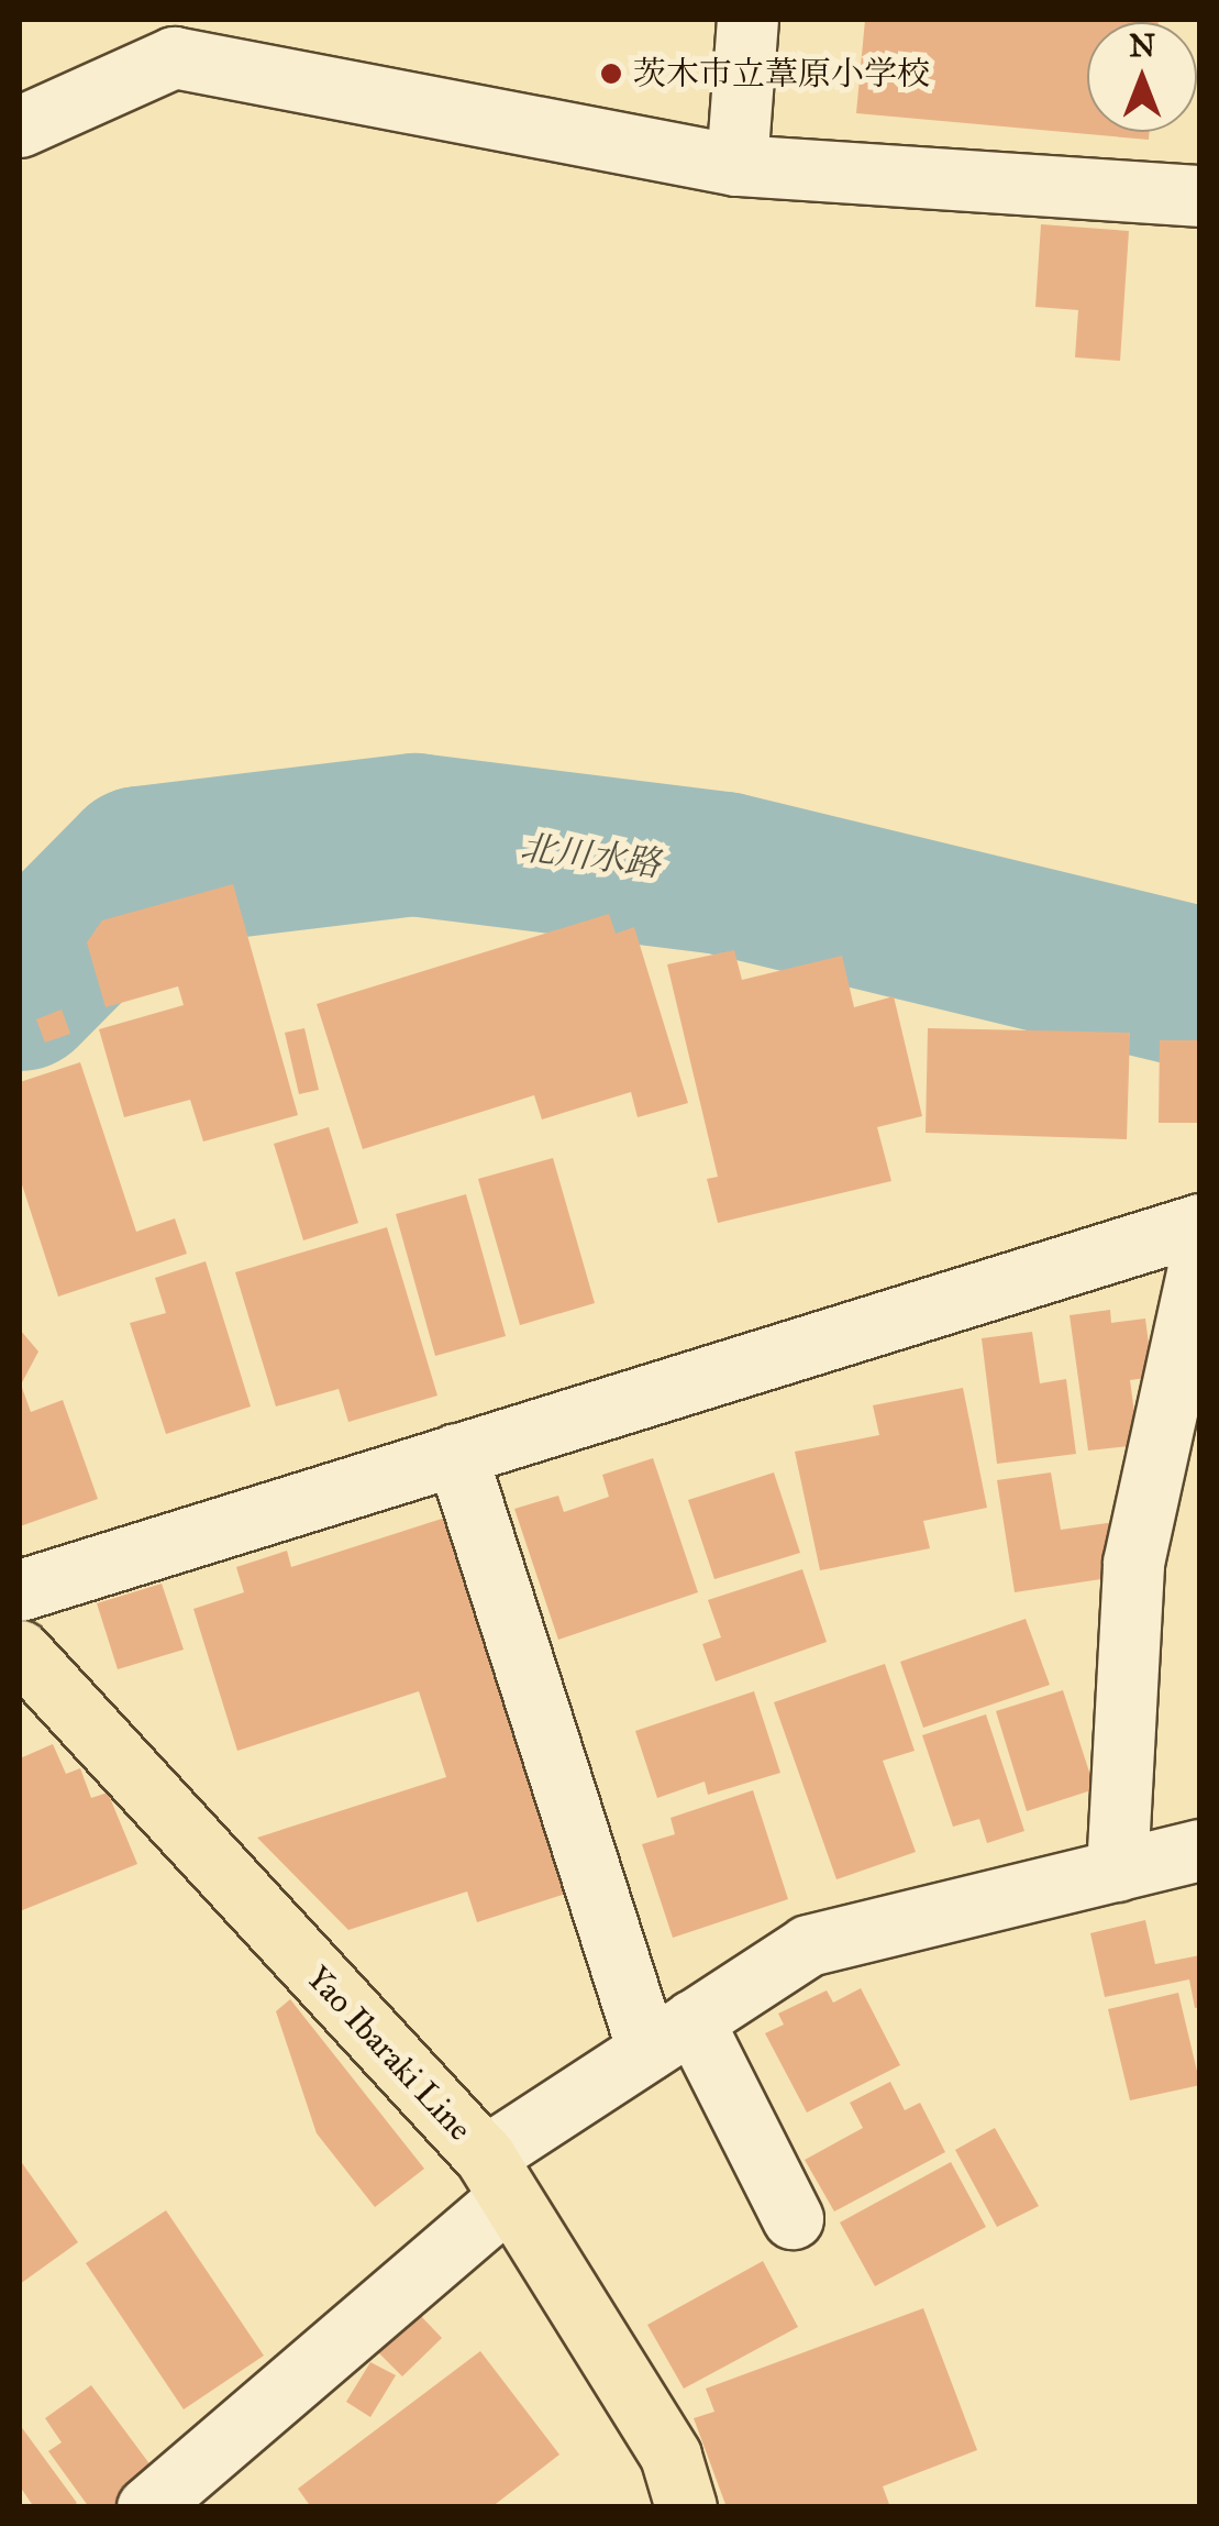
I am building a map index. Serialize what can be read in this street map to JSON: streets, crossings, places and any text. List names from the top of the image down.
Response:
{
  "streets": {
    "main road": ["Yao Ibaraki Line"]
  },
  "water": ["北川水路"],
  "places": ["茨木市立葦原小学校"],
  "north": "top"
}
